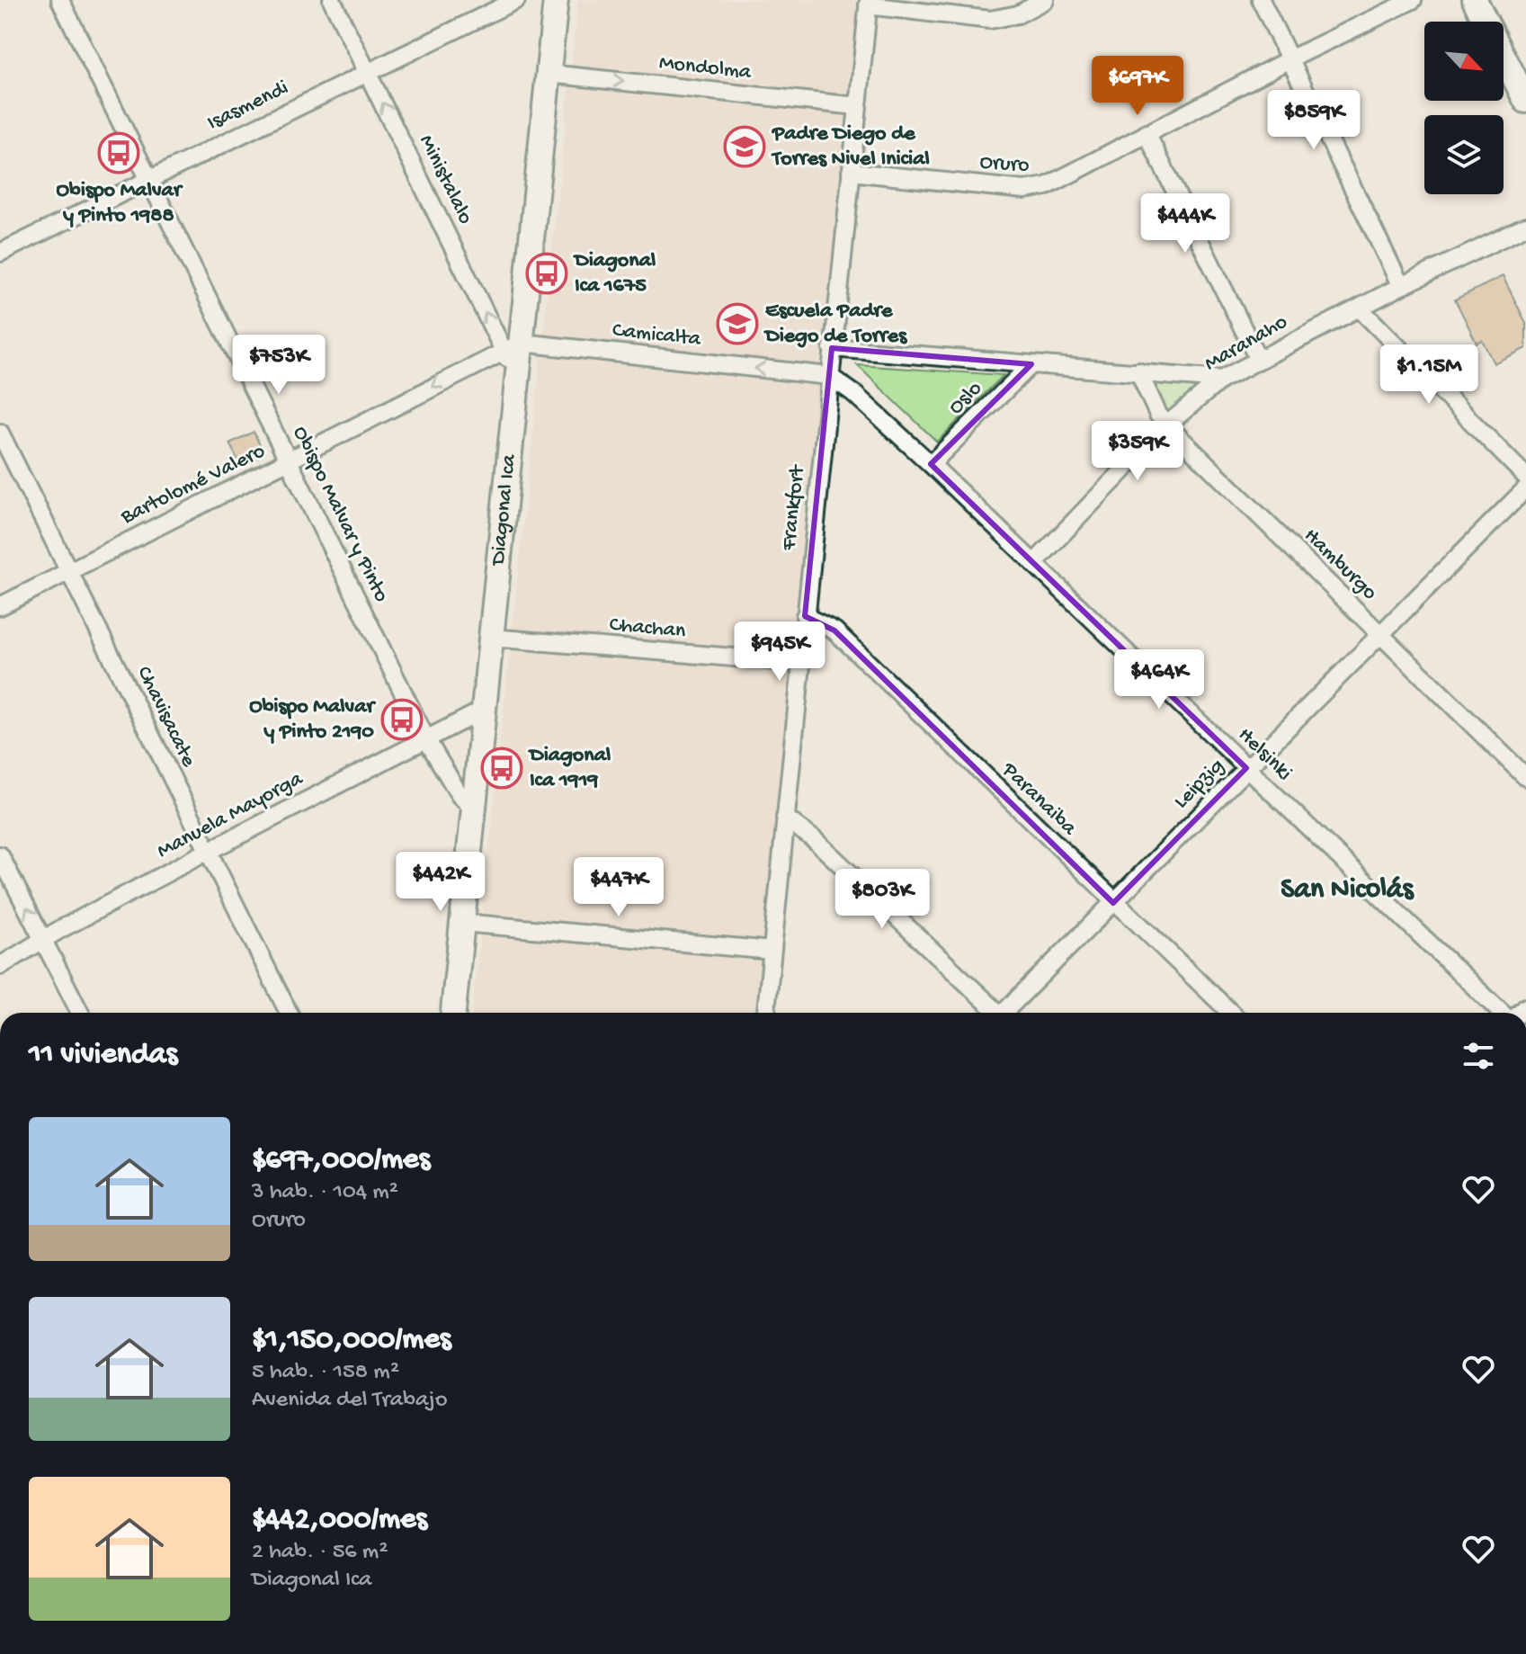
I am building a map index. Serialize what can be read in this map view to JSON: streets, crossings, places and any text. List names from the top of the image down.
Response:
{
  "streets": {
    "main road": ["Diagonal Ica"],
    "street": [
      "Mondolma",
      "Isasmendi",
      "Oruro",
      "Ministalalo",
      "Camicalta",
      "Maranaho",
      "Oslo",
      "Bartolomé Valero",
      "Frankfort",
      "Obispo Malvar y Pinto",
      "Hamburgo",
      "Chachan",
      "Chavisacate",
      "Helsinki",
      "Leipzig",
      "Paranaiba",
      "Manuela Mayorga"
    ]
  },
  "crossings": [
    ["Mondolma", "Frankfort"],
    ["Mondolma", "Diagonal Ica"],
    ["Isasmendi", "Ministalalo"],
    ["Isasmendi", "Obispo Malvar y Pinto"],
    ["Oruro", "Frankfort"],
    ["Ministalalo", "Camicalta"],
    ["Ministalalo", "Bartolomé Valero"],
    ["Ministalalo", "Diagonal Ica"],
    ["Camicalta", "Bartolomé Valero"],
    ["Camicalta", "Frankfort"],
    ["Camicalta", "Diagonal Ica"],
    ["Camicalta", "Helsinki"],
    ["Maranaho", "Hamburgo"],
    ["Maranaho", "Helsinki"],
    ["Oslo", "Helsinki"],
    ["Bartolomé Valero", "Diagonal Ica"],
    ["Bartolomé Valero", "Obispo Malvar y Pinto"],
    ["Bartolomé Valero", "Chavisacate"],
    ["Frankfort", "Chachan"],
    ["Frankfort", "Helsinki"],
    ["Frankfort", "Paranaiba"],
    ["Diagonal Ica", "Obispo Malvar y Pinto"],
    ["Diagonal Ica", "Chachan"],
    ["Diagonal Ica", "Manuela Mayorga"],
    ["Obispo Malvar y Pinto", "Manuela Mayorga"],
    ["Hamburgo", "Leipzig"],
    ["Chavisacate", "Manuela Mayorga"],
    ["Helsinki", "Leipzig"],
    ["Leipzig", "Paranaiba"]
  ],
  "one_way": [
    "Mondolma",
    "Ministalalo",
    "Camicalta",
    "Bartolomé Valero"
  ],
  "districts": ["San Nicolás"],
  "places": {
    "school or university": ["Padre Diego de Torres Nivel Inicial", "Escuela Padre Diego de Torres"],
    "bus stop": [
      "Obispo Malvar y Pinto 1988",
      "Diagonal Ica 1675",
      "Obispo Malvar y Pinto 2190",
      "Diagonal Ica 1919"
    ]
  },
  "north": "bottom right",
  "page": {
    "price": [
      "$697K",
      "$859K",
      "$444K",
      "$753K",
      "$1.15M",
      "$359K",
      "$945K",
      "$464K",
      "$442K",
      "$447K",
      "$803K"
    ],
    "heading": "11 viviendas",
    "list": [
      {
        "name": "$697,000/mes",
        "note": "3 hab. · 104 m² · Oruro"
      },
      {
        "name": "$1,150,000/mes",
        "note": "5 hab. · 158 m² · Avenida del Trabajo"
      },
      {
        "name": "$442,000/mes",
        "note": "2 hab. · 56 m² · Diagonal Ica"
      }
    ]
  }
}
